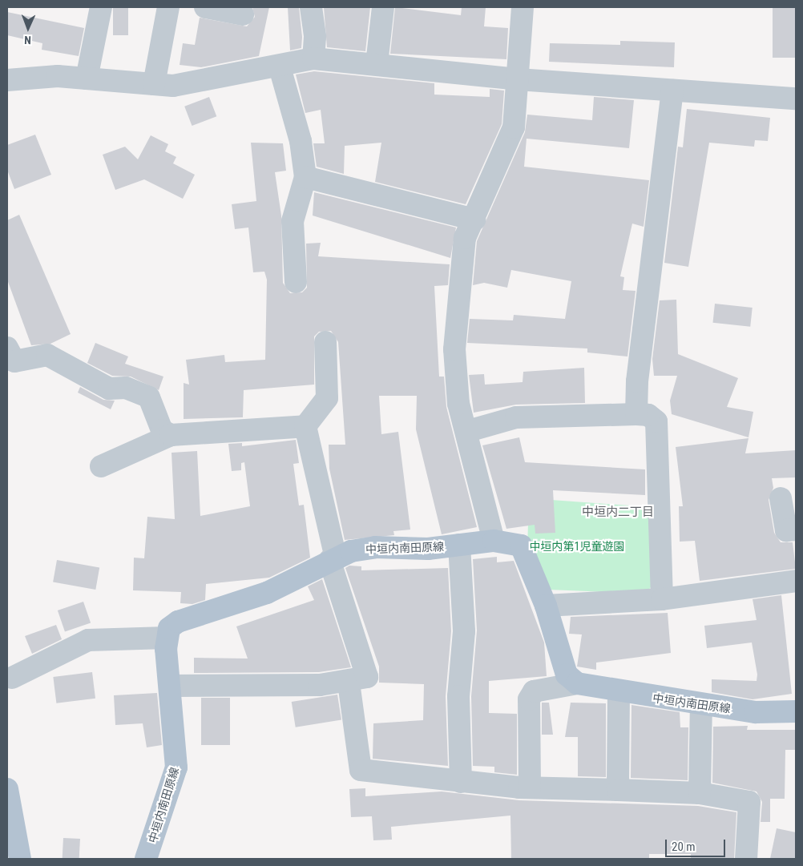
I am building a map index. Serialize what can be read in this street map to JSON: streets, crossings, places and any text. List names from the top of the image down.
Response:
{
  "streets": {
    "main road": ["中垣内南田原線"]
  },
  "districts": ["中垣内二丁目"],
  "parks": ["中垣内第1児童遊園"],
  "scale_bar": "20 m",
  "north": "bottom"
}
